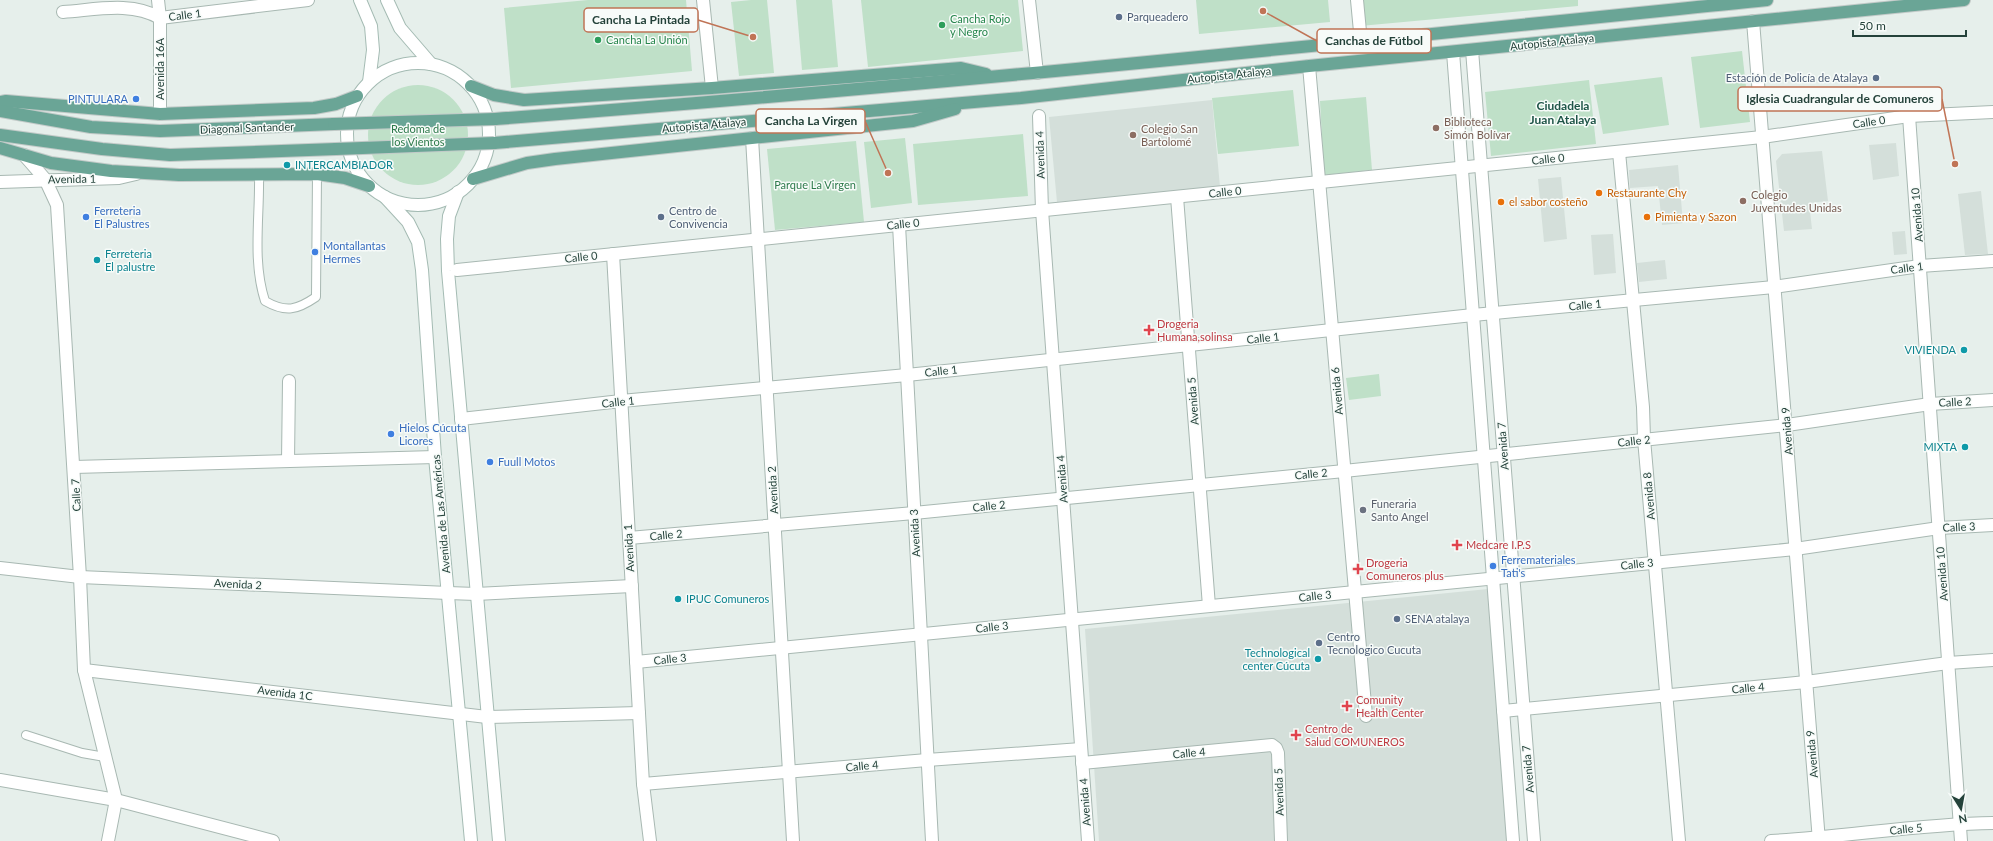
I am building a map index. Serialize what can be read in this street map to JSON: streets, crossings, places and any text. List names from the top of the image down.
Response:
{
  "streets": {
    "main road": ["Autopista Atalaya", "Diagonal Santander"],
    "street": [
      "Calle 1",
      "Avenida 16A",
      "Calle 0",
      "Avenida 4",
      "Avenida 1",
      "Avenida 10",
      "Avenida 6",
      "Avenida 5",
      "Calle 2",
      "Avenida 9",
      "Avenida 7",
      "Avenida 2",
      "Calle 7",
      "Avenida 8",
      "Avenida de Las Américas",
      "Calle 3",
      "Avenida 3",
      "Calle 4",
      "Avenida 1C",
      "Calle 5"
    ]
  },
  "crossings": [
    ["Calle 1", "Avenida 16A"],
    ["Calle 1", "Avenida 4"],
    ["Calle 1", "Avenida 1"],
    ["Calle 1", "Avenida 10"],
    ["Calle 1", "Avenida 6"],
    ["Calle 1", "Avenida 5"],
    ["Calle 1", "Avenida 9"],
    ["Calle 1", "Avenida 7"],
    ["Calle 1", "Avenida 2"],
    ["Calle 1", "Avenida 8"],
    ["Calle 1", "Avenida 3"],
    ["Autopista Atalaya", "Diagonal Santander"],
    ["Autopista Atalaya", "Avenida 6"],
    ["Autopista Atalaya", "Avenida 9"],
    ["Autopista Atalaya", "Avenida 7"],
    ["Calle 0", "Avenida 4"],
    ["Calle 0", "Avenida 1"],
    ["Calle 0", "Avenida 10"],
    ["Calle 0", "Avenida 6"],
    ["Calle 0", "Avenida 5"],
    ["Calle 0", "Avenida 9"],
    ["Calle 0", "Avenida 7"],
    ["Calle 0", "Avenida 2"],
    ["Calle 0", "Avenida 8"],
    ["Calle 0", "Avenida 3"],
    ["Avenida 4", "Calle 2"],
    ["Avenida 4", "Calle 3"],
    ["Avenida 4", "Calle 4"],
    ["Avenida 1", "Calle 2"],
    ["Avenida 1", "Avenida 2"],
    ["Avenida 1", "Calle 7"],
    ["Avenida 1", "Calle 3"],
    ["Avenida 1", "Calle 4"],
    ["Avenida 1", "Avenida 1C"],
    ["Avenida 10", "Calle 2"],
    ["Avenida 10", "Calle 3"],
    ["Avenida 10", "Calle 4"],
    ["Avenida 10", "Calle 5"],
    ["Avenida 6", "Calle 2"],
    ["Avenida 6", "Calle 3"],
    ["Avenida 5", "Calle 2"],
    ["Avenida 5", "Calle 3"],
    ["Avenida 5", "Calle 4"],
    ["Calle 2", "Avenida 9"],
    ["Calle 2", "Avenida 7"],
    ["Calle 2", "Avenida 2"],
    ["Calle 2", "Avenida 8"],
    ["Calle 2", "Avenida 3"],
    ["Avenida 9", "Calle 3"],
    ["Avenida 9", "Calle 4"],
    ["Avenida 9", "Calle 5"],
    ["Avenida 7", "Calle 3"],
    ["Avenida 7", "Calle 4"],
    ["Avenida 2", "Calle 7"],
    ["Avenida 2", "Avenida de Las Américas"],
    ["Avenida 2", "Calle 3"],
    ["Avenida 2", "Calle 4"],
    ["Calle 7", "Avenida 1C"],
    ["Avenida 8", "Calle 3"],
    ["Avenida 8", "Calle 4"],
    ["Avenida de Las Américas", "Avenida 1C"],
    ["Calle 3", "Avenida 3"],
    ["Avenida 3", "Calle 4"]
  ],
  "districts": ["Ciudadela Juan Atalaya"],
  "parks": ["Redoma de los Vientos", "Parque La Virgen"],
  "places": {
    "other": [
      "Canchas de Fútbol",
      "Parqueadero",
      "Cancha Rojo y Negro",
      "Cancha La Pintada",
      "Cancha La Unión",
      "Estación de Policía de Atalaya",
      "PINTULARA",
      "Biblioteca Simón Bolívar",
      "Colegio San Bartolomé",
      "Iglesia Cuadrangular de Comuneros",
      "INTERCAMBIADOR",
      "Cancha La Virgen",
      "Restaurante Chy",
      "Colegio Juventudes Unidas",
      "el sabor costeño",
      "Ferreteria El Palustres",
      "Centro de Convivencia",
      "Pimienta y Sazon",
      "Montallantas Hermes",
      "Ferreteria El palustre",
      "VIVIENDA",
      "Hielos Cúcuta Licores",
      "MIXTA",
      "Fuull Motos",
      "Funeraria Santo Angel",
      "Ferremateriales Tati's",
      "IPUC Comuneros",
      "SENA atalaya",
      "Centro Tecnologico Cucuta",
      "Technological center Cúcuta"
    ],
    "health": [
      "Drogeria Humana,solinsa",
      "Medcare I.P.S",
      "Drogeria Comuneros plus",
      "Comunity Health Center",
      "Centro de Salud COMUNEROS"
    ]
  },
  "scale_bar": "50 m",
  "north": "bottom"
}
